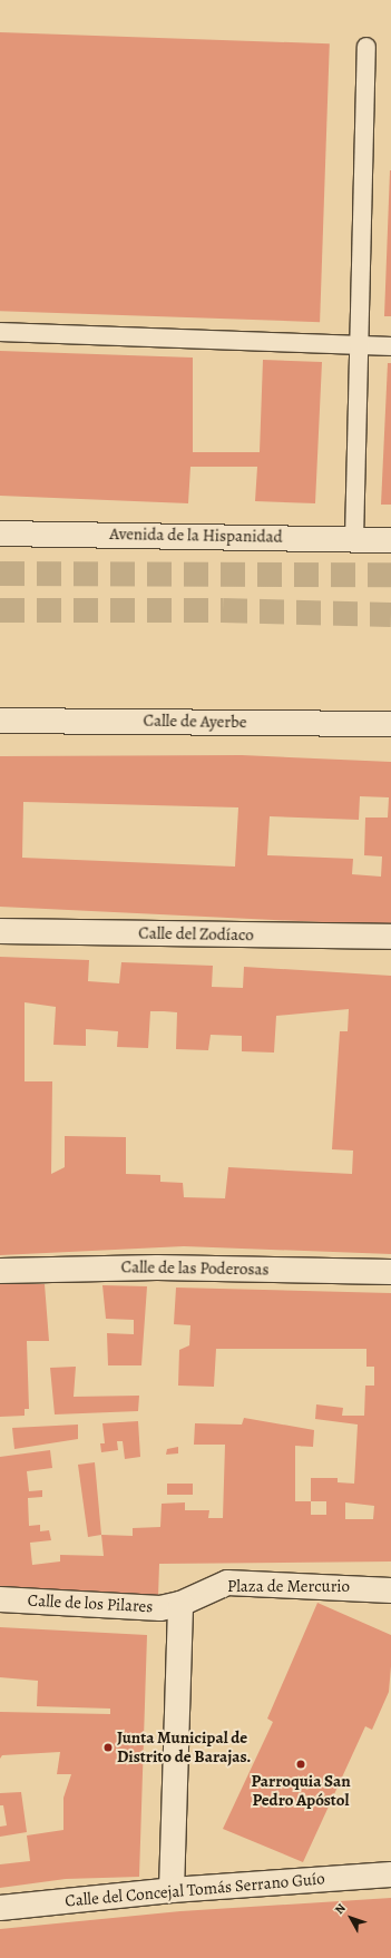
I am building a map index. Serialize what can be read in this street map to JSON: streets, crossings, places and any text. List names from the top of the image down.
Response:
{
  "streets": {
    "street": [
      "Avenida de la Hispanidad",
      "Calle de Ayerbe",
      "Calle del Zodíaco",
      "Calle de las Poderosas",
      "Plaza de Mercurio",
      "Calle de los Pilares",
      "Calle del Concejal Tomás Serrano Guío"
    ]
  },
  "crossings": [
    ["Plaza de Mercurio", "Calle de los Pilares"]
  ],
  "places": ["Junta Municipal de Distrito de Barajas.", "Parroquia San Pedro Apóstol"],
  "north": "top left"
}
